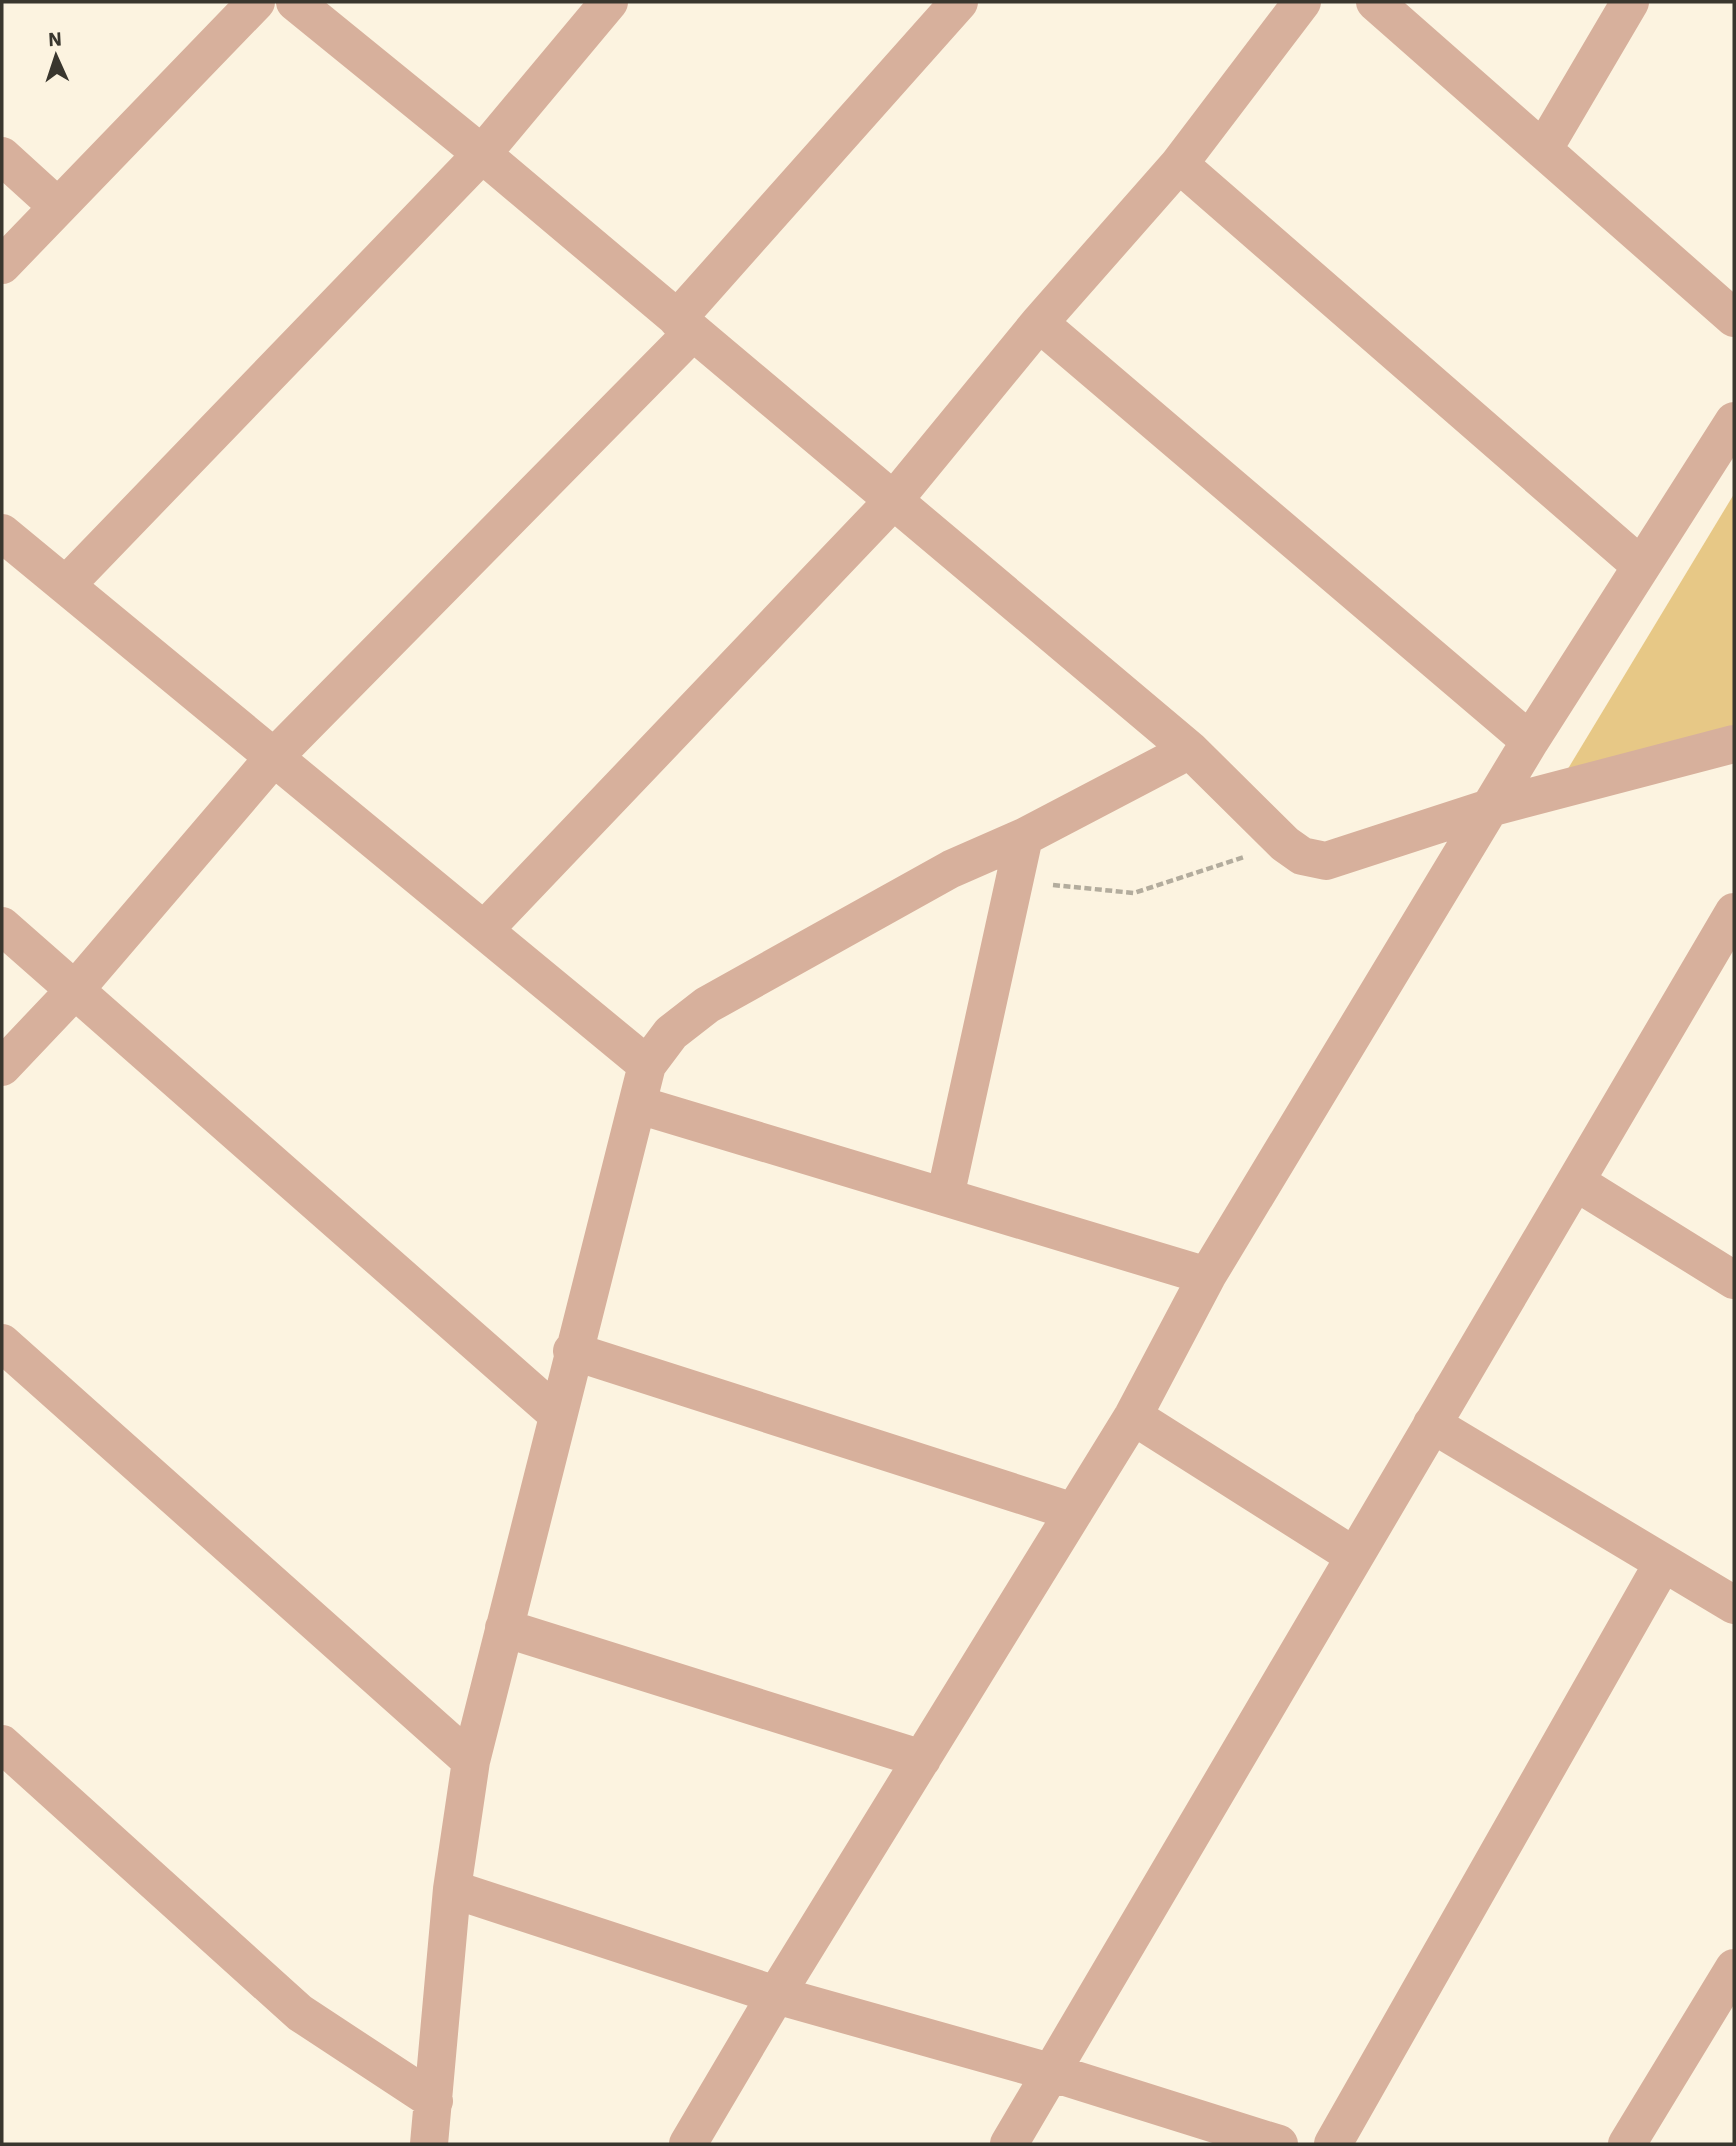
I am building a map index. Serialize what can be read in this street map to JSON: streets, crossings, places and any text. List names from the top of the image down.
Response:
{
  "north": "top"
}
